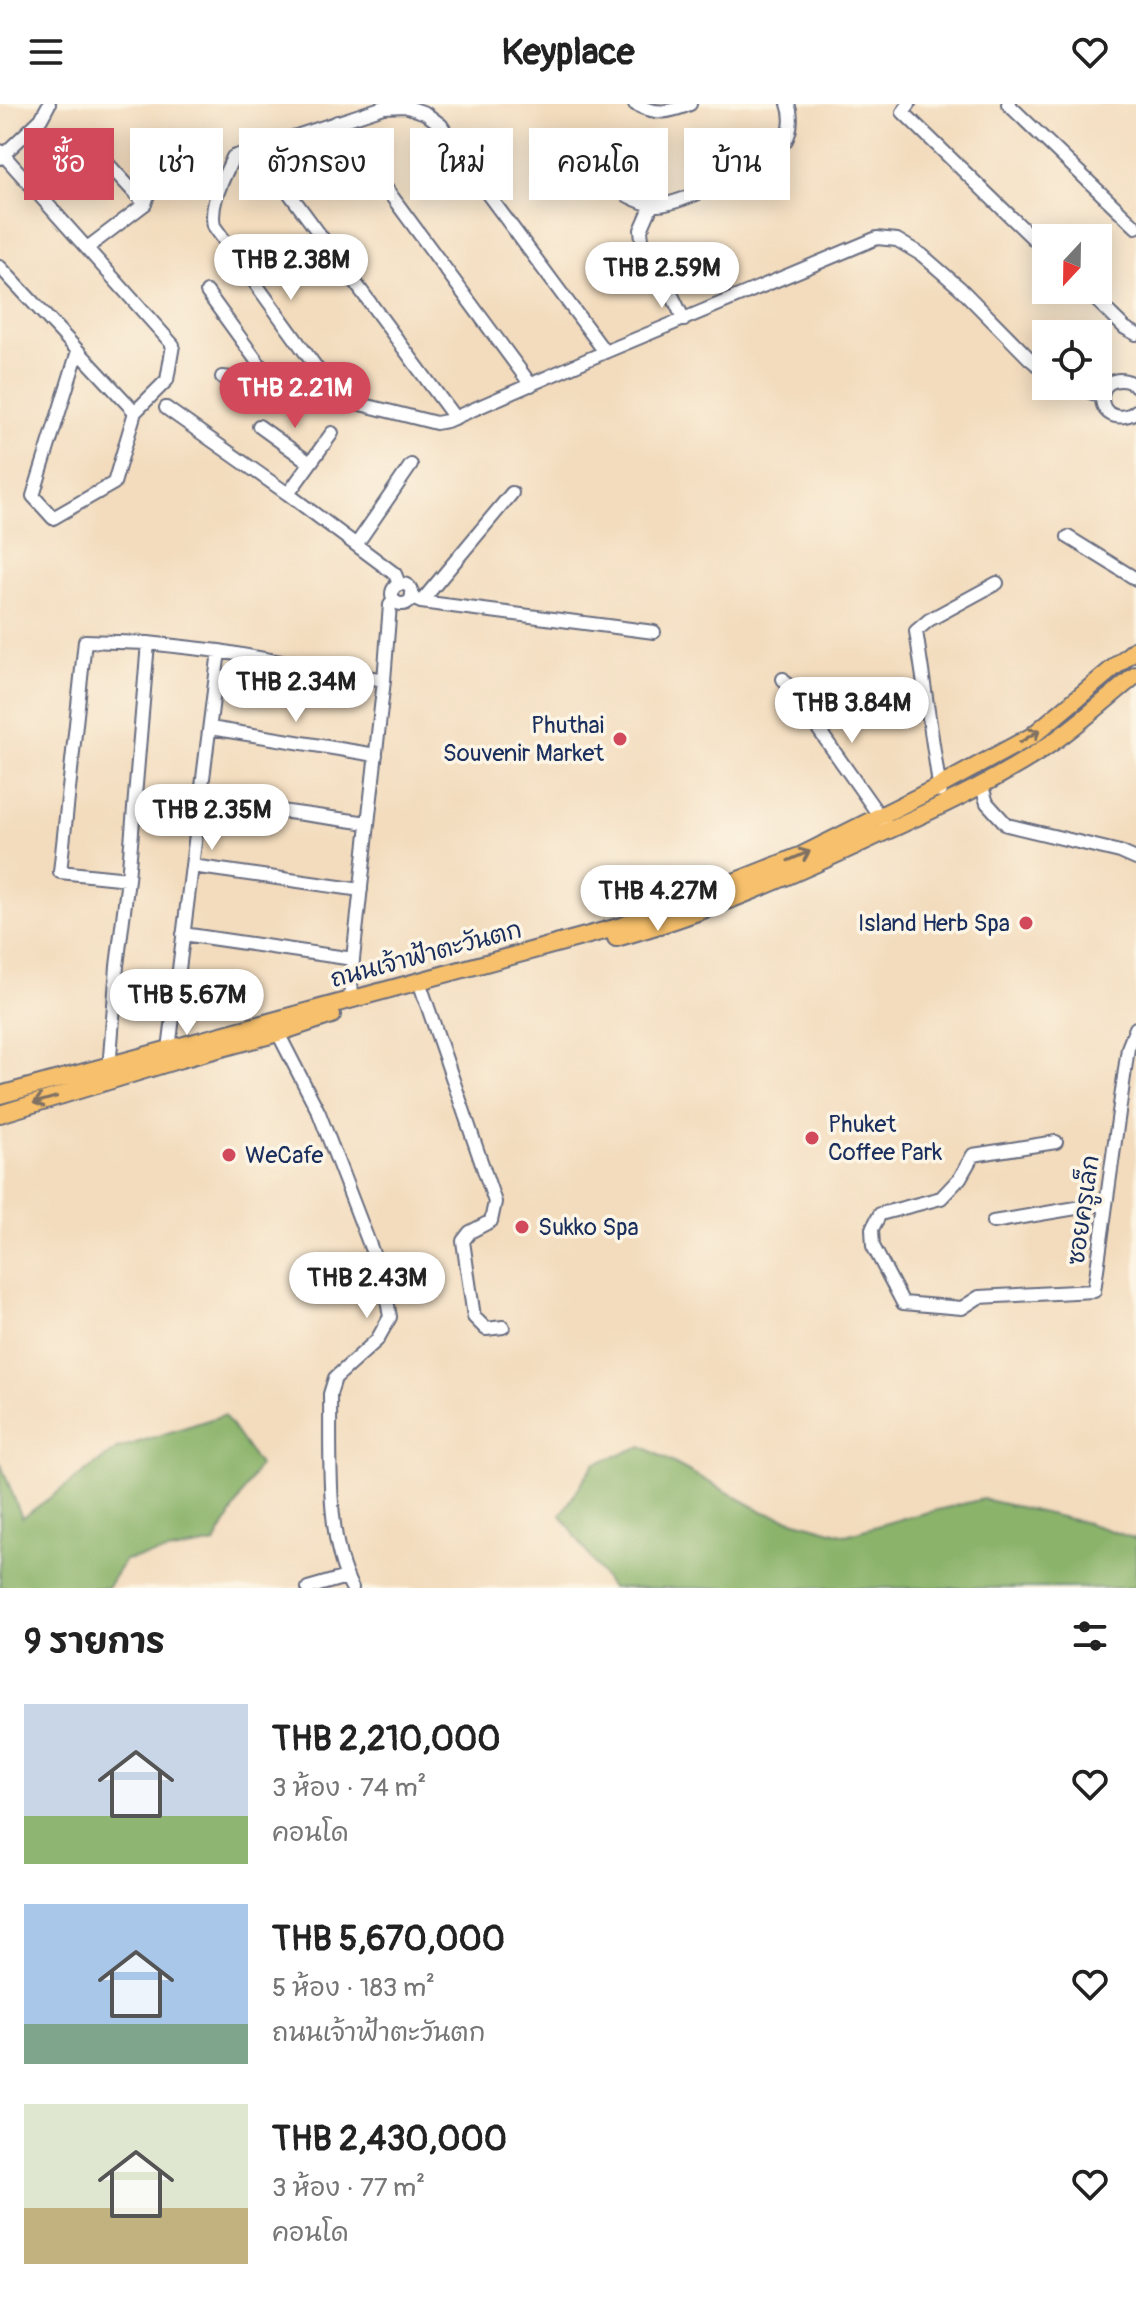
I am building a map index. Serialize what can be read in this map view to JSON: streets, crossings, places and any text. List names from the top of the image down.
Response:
{
  "streets": {
    "main road": ["ถนนเจ้าฟ้าตะวันตก"],
    "street": ["ซอยครูเล็ก"]
  },
  "places": [
    "Phuthai Souvenir Market",
    "Island Herb Spa",
    "Phuket Coffee Park",
    "WeCafe",
    "Sukko Spa"
  ],
  "north": "bottom",
  "page": {
    "header": "Keyplace",
    "chip": [
      "ซื้อ",
      "เช่า",
      "ตัวกรอง",
      "ใหม่",
      "คอนโด",
      "บ้าน"
    ],
    "price": [
      "THB 2.38M",
      "THB 2.59M",
      "THB 2.21M",
      "THB 2.34M",
      "THB 3.84M",
      "THB 2.35M",
      "THB 4.27M",
      "THB 5.67M",
      "THB 2.43M"
    ],
    "heading": "9 รายการ",
    "list": [
      {
        "name": "THB 2,210,000",
        "note": "3 ห้อง · 74 m² · คอนโด"
      },
      {
        "name": "THB 5,670,000",
        "note": "5 ห้อง · 183 m² · ถนนเจ้าฟ้าตะวันตก"
      },
      {
        "name": "THB 2,430,000",
        "note": "3 ห้อง · 77 m² · คอนโด"
      }
    ]
  }
}
